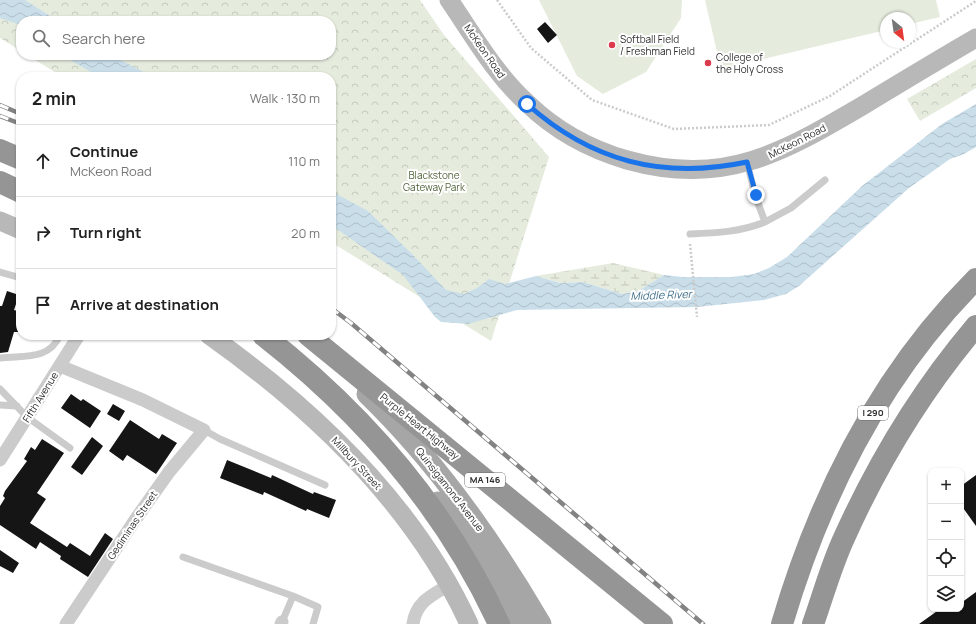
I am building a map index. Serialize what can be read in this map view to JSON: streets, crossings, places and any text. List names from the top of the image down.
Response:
{
  "streets": {
    "highway": ["I 290", "Purple Heart Highway", "MA 146"],
    "main road": ["McKeon Road", "Millbury Street", "Quinsigamond Avenue"],
    "street": ["Fifth Avenue", "Gediminas Street"]
  },
  "water": ["Middle River"],
  "parks": ["Blackstone Gateway Park"],
  "places": ["Softball Field / Freshman Field", "College of the Holy Cross"],
  "north": "bottom right",
  "page": {
    "search": "Search here",
    "heading": ["2 min", "Walk · 130 m"],
    "list": [
      ["Continue", "McKeon Road", "110 m"],
      ["Turn right", "20 m"],
      "Arrive at destination"
    ],
    "map_buttons": ["+", "−"]
  }
}
